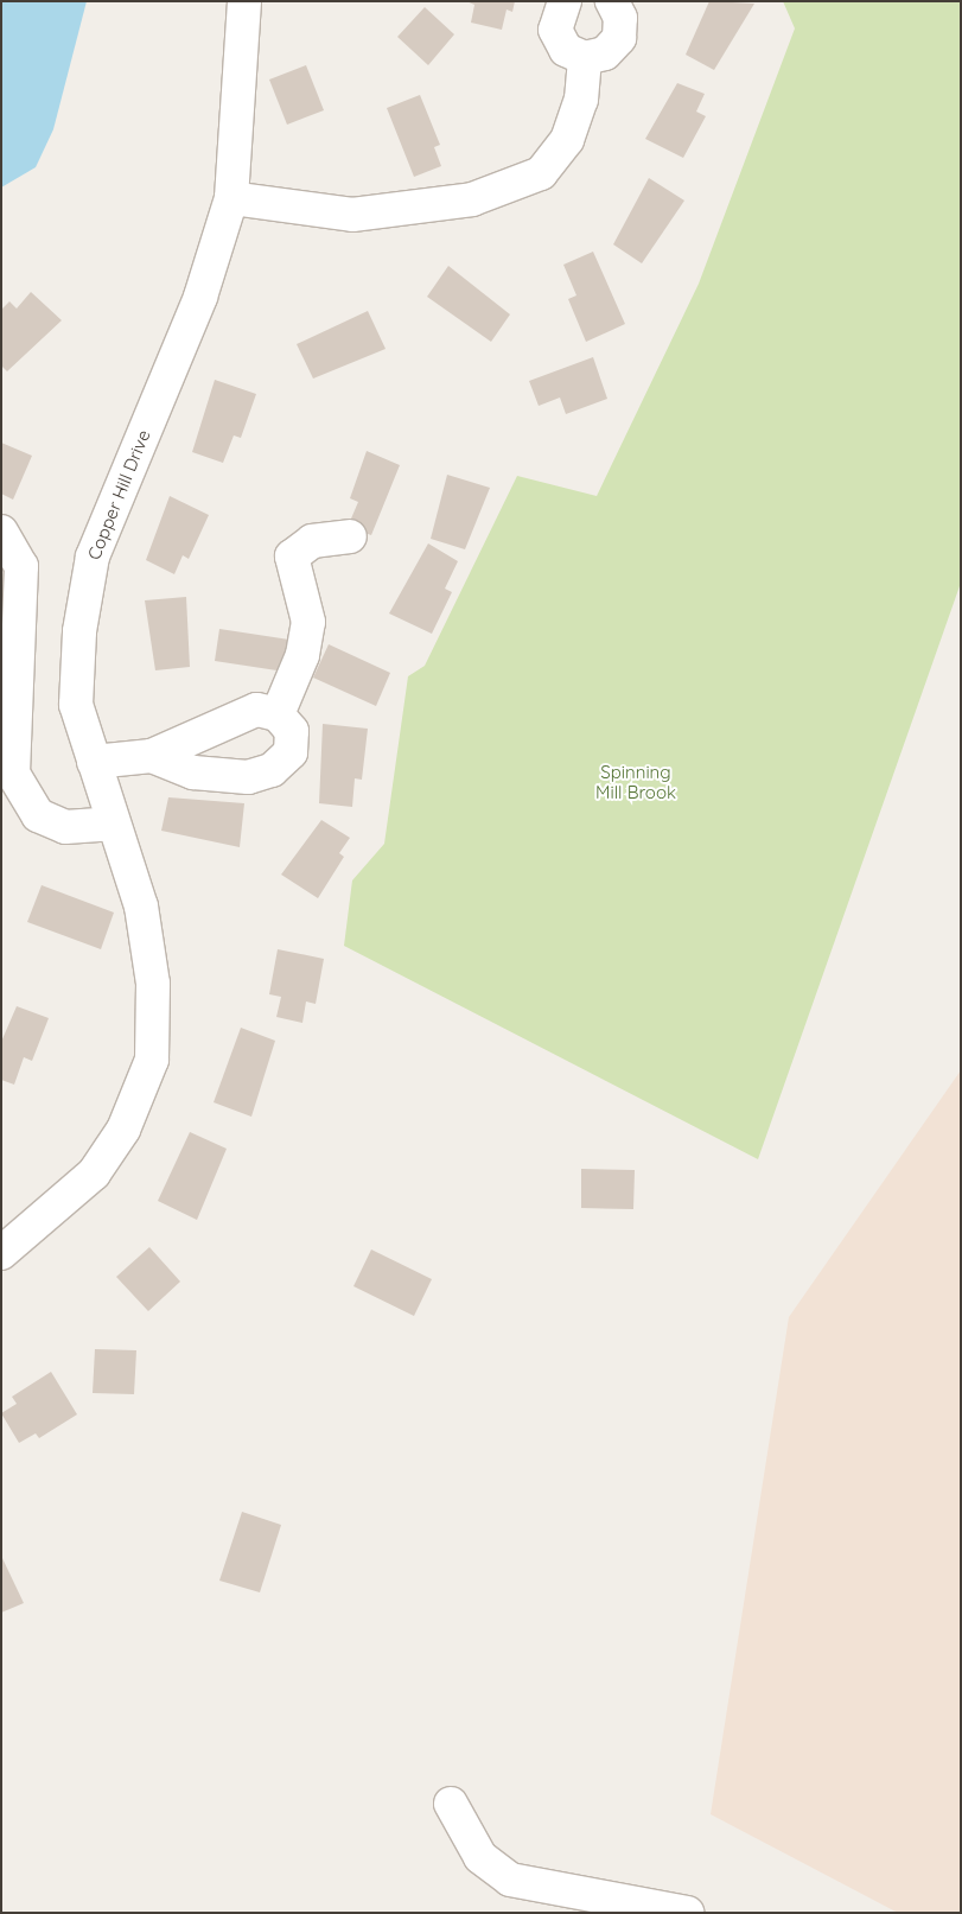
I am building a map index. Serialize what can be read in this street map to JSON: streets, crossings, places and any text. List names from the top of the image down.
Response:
{
  "streets": {
    "street": ["Copper Hill Drive"]
  },
  "parks": ["Spinning Mill Brook"]
}
